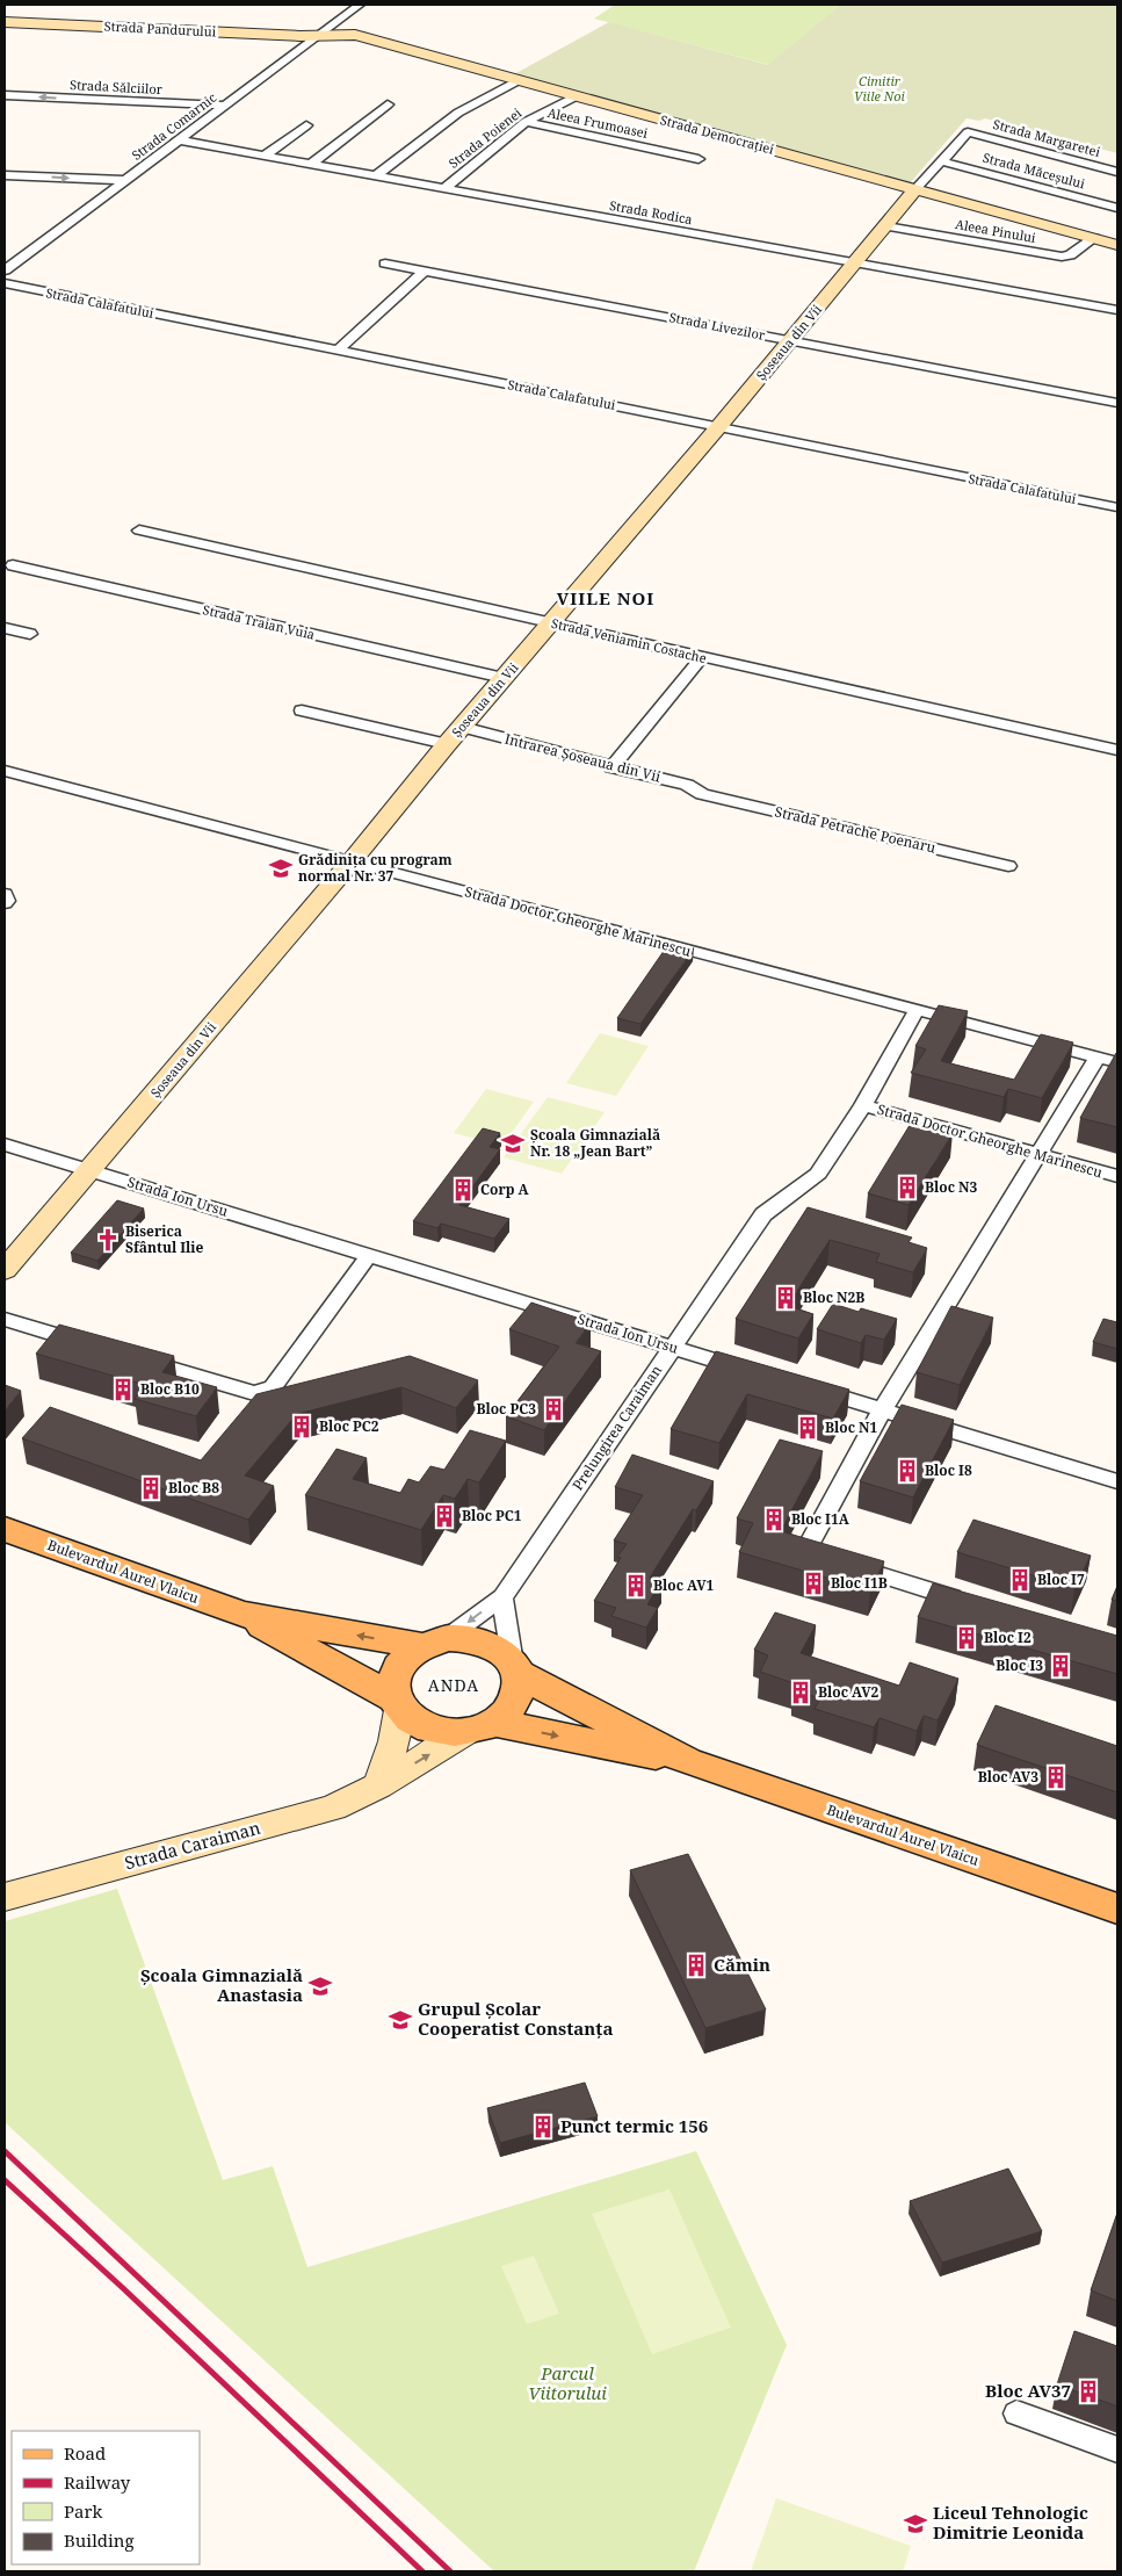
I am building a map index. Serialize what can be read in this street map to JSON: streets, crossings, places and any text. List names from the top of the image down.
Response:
{
  "streets": {
    "main road": ["Bulevardul Aurel Vlaicu"],
    "street": [
      "Strada Pandurului",
      "Strada Sălciilor",
      "Aleea Frumoasei",
      "Strada Comarnic",
      "Strada Democrației",
      "Strada Poienei",
      "Strada Margaretei",
      "Strada Măceșului",
      "Strada Rodica",
      "Aleea Pinului",
      "Strada Calafatului",
      "Strada Livezilor",
      "Șoseaua din Vii",
      "Strada Traian Vuia",
      "Strada Veniamin Costache",
      "Intrarea Șoseaua din Vii",
      "Strada Petrache Poenaru",
      "Strada Doctor Gheorghe Marinescu",
      "Strada Ion Ursu",
      "Prelungirea Caraiman",
      "Strada Caraiman"
    ]
  },
  "crossings": [
    ["Strada Pandurului", "Strada Comarnic"],
    ["Strada Pandurului", "Strada Democrației"],
    ["Strada Sălciilor", "Strada Comarnic"],
    ["Aleea Frumoasei", "Strada Poienei"],
    ["Strada Comarnic", "Strada Democrației"],
    ["Strada Comarnic", "Strada Rodica"],
    ["Strada Democrației", "Strada Poienei"],
    ["Strada Democrației", "Aleea Pinului"],
    ["Strada Democrației", "Șoseaua din Vii"],
    ["Strada Poienei", "Strada Rodica"],
    ["Strada Margaretei", "Șoseaua din Vii"],
    ["Strada Măceșului", "Șoseaua din Vii"],
    ["Strada Rodica", "Șoseaua din Vii"],
    ["Aleea Pinului", "Șoseaua din Vii"],
    ["Strada Calafatului", "Șoseaua din Vii"],
    ["Strada Livezilor", "Șoseaua din Vii"],
    ["Șoseaua din Vii", "Strada Traian Vuia"],
    ["Șoseaua din Vii", "Strada Veniamin Costache"],
    ["Șoseaua din Vii", "Intrarea Șoseaua din Vii"],
    ["Șoseaua din Vii", "Strada Doctor Gheorghe Marinescu"],
    ["Șoseaua din Vii", "Strada Ion Ursu"],
    ["Intrarea Șoseaua din Vii", "Strada Petrache Poenaru"],
    ["Strada Doctor Gheorghe Marinescu", "Prelungirea Caraiman"],
    ["Strada Ion Ursu", "Prelungirea Caraiman"],
    ["Prelungirea Caraiman", "Bulevardul Aurel Vlaicu"],
    ["Prelungirea Caraiman", "Strada Caraiman"],
    ["Bulevardul Aurel Vlaicu", "Strada Caraiman"]
  ],
  "districts": ["VIILE NOI", "ANDA"],
  "parks": ["Cimitir Viile Noi", "Parcul Viitorului"],
  "places": {
    "school or university": [
      "Grădinița cu program normal Nr. 37",
      "Școala Gimnazială Nr. 18 „Jean Bart”",
      "Școala Gimnazială Anastasia",
      "Grupul Școlar Cooperatist Constanța",
      "Liceul Tehnologic Dimitrie Leonida"
    ],
    "building": [
      "Bloc N3",
      "Corp A",
      "Bloc N2B",
      "Bloc B10",
      "Bloc PC3",
      "Bloc PC2",
      "Bloc N1",
      "Bloc I8",
      "Bloc B8",
      "Bloc PC1",
      "Bloc I1A",
      "Bloc I7",
      "Bloc I1B",
      "Bloc AV1",
      "Bloc I2",
      "Bloc I3",
      "Bloc AV2",
      "Bloc AV3",
      "Cămin",
      "Punct termic 156",
      "Bloc AV37"
    ],
    "church": ["Biserica Sfântul Ilie"]
  },
  "legend": [
    "Road",
    "Railway",
    "Park",
    "Building"
  ]
}
